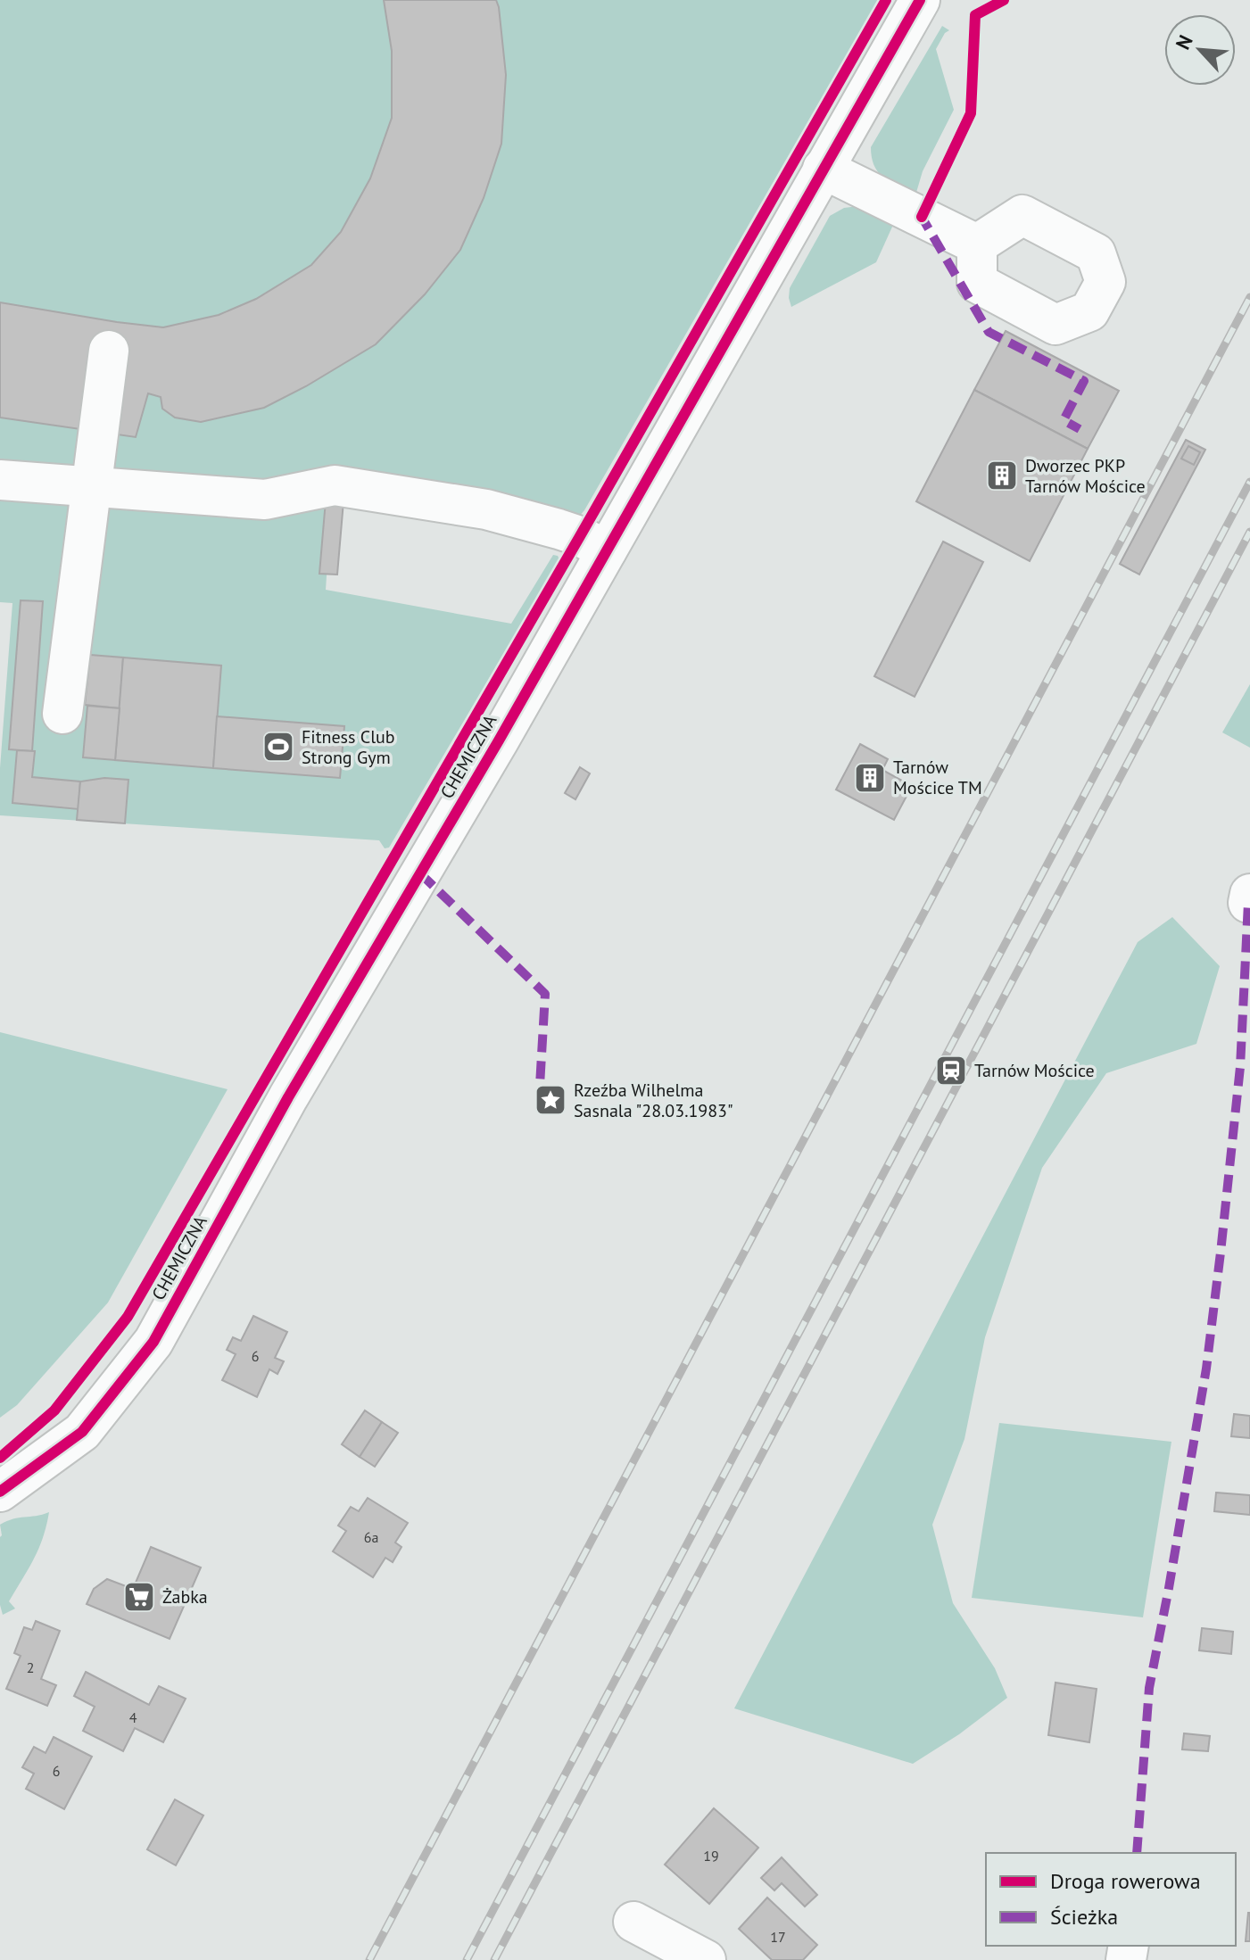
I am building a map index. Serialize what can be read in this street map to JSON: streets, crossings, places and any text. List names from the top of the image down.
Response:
{
  "streets": {
    "street": ["CHEMICZNA"]
  },
  "places": {
    "building": ["Dworzec PKP Tarnów Mościce", "Tarnów Mościce TM"],
    "sports": ["Fitness Club Strong Gym"],
    "station": ["Tarnów Mościce"],
    "place": ["Rzeźba Wilhelma Sasnala \"28.03.1983\""],
    "supermarket": ["Żabka"]
  },
  "house_numbers": [
    "6",
    "6a",
    "2",
    "4",
    "6",
    "19",
    "17"
  ],
  "legend": ["Droga rowerowa", "Ścieżka"],
  "north": "top left"
}
